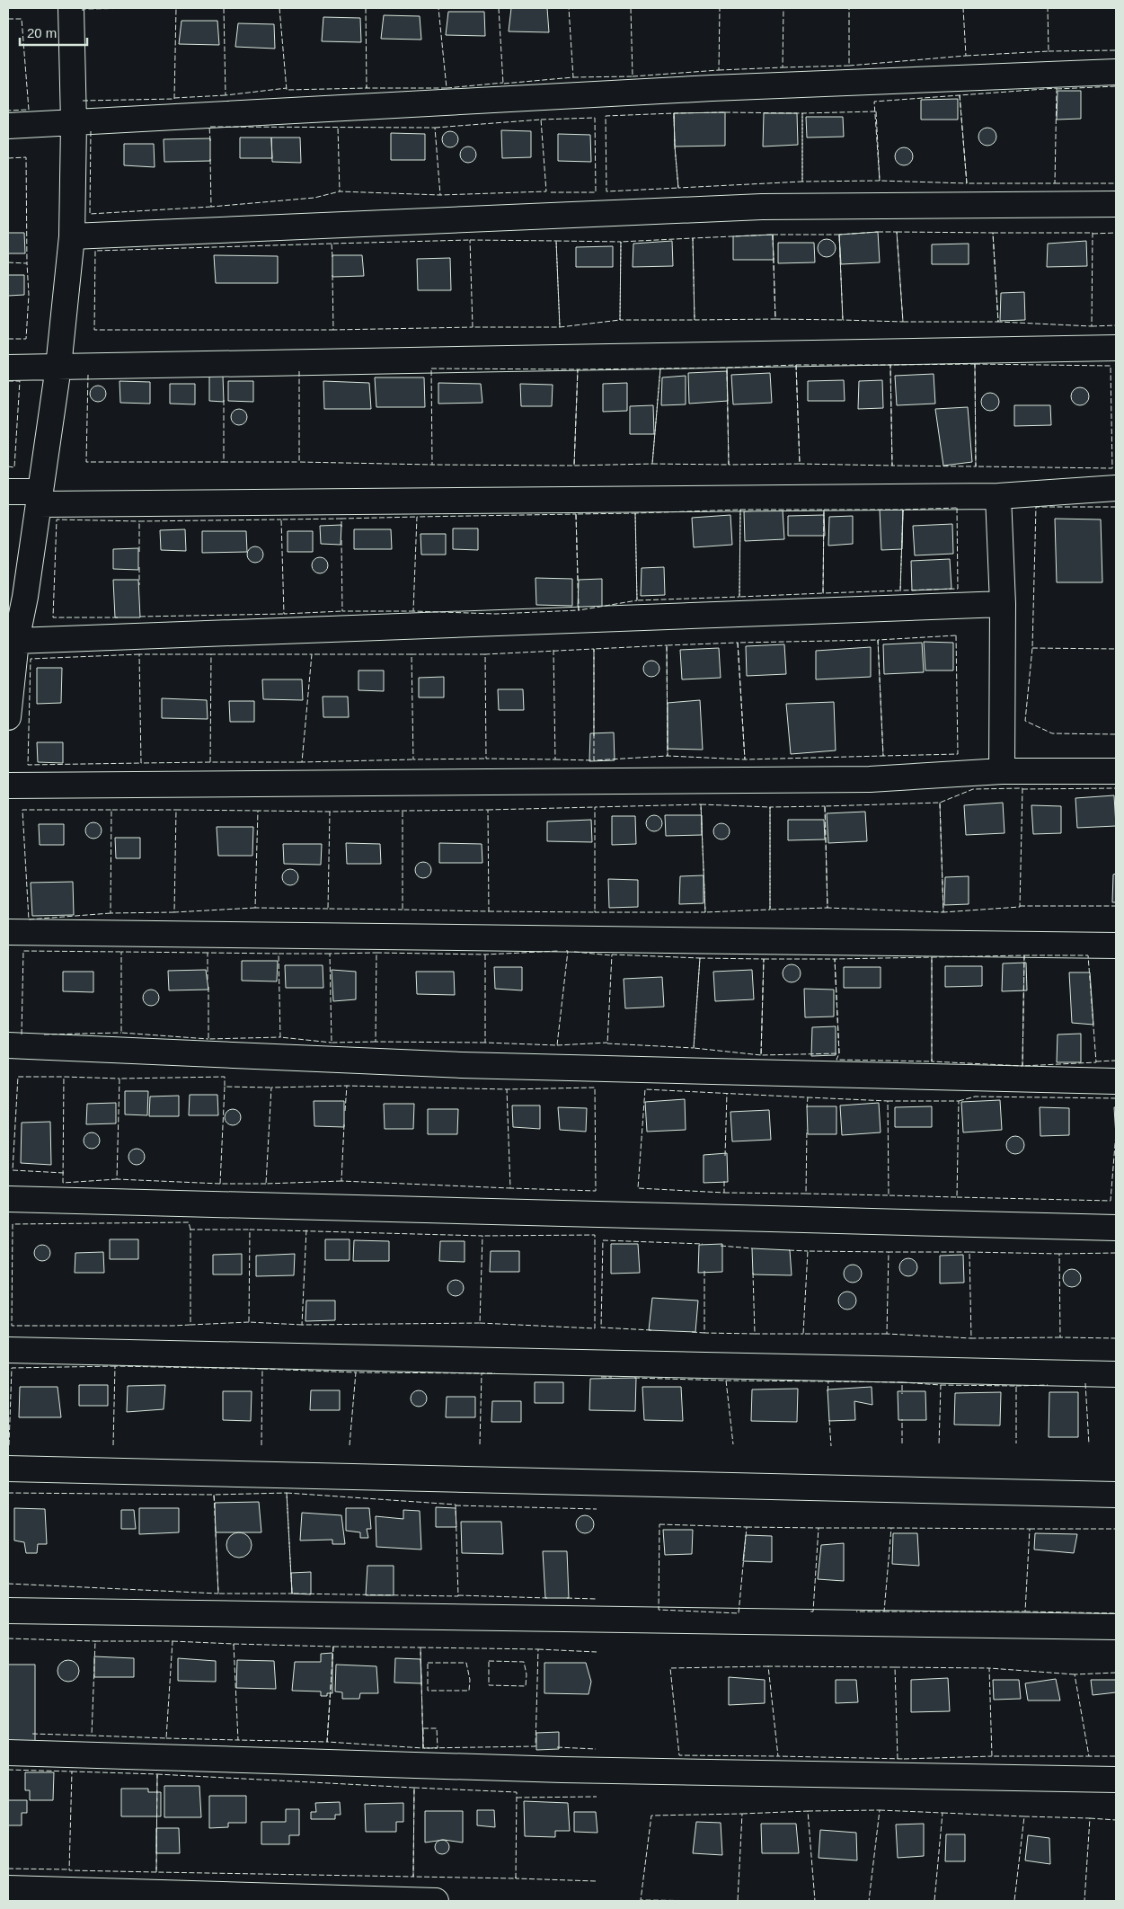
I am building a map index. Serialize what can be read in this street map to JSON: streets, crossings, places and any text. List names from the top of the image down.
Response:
{
  "scale_bar": "20 m"
}
